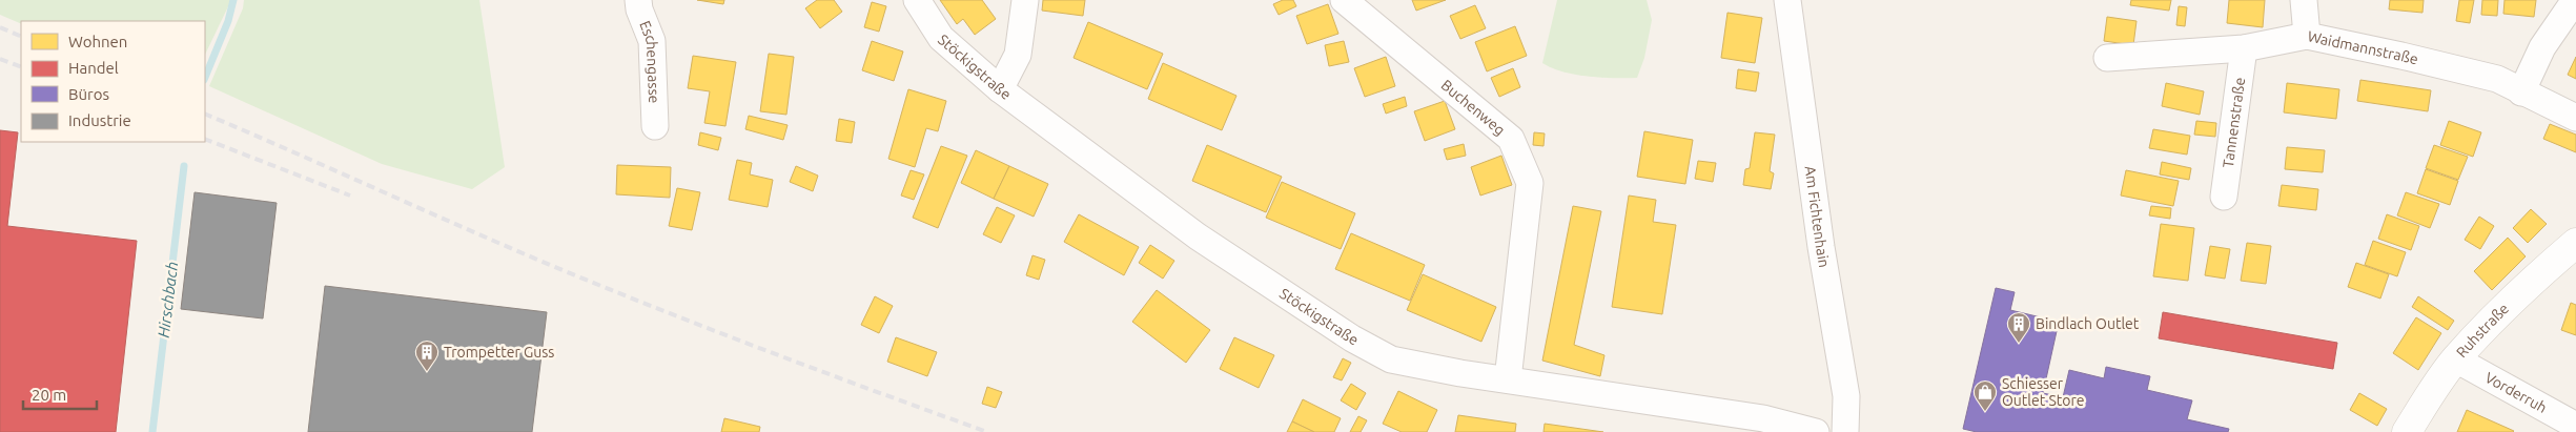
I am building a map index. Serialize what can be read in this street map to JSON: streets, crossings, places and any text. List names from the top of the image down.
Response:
{
  "streets": {
    "street": [
      "Waidmannstraße",
      "Eschengasse",
      "Stöckigstraße",
      "Buchenweg",
      "Tannenstraße",
      "Am Fichtenhain",
      "Ruhstraße",
      "Vorderruh"
    ]
  },
  "crossings": [
    ["Waidmannstraße", "Tannenstraße"],
    ["Stöckigstraße", "Buchenweg"],
    ["Ruhstraße", "Vorderruh"]
  ],
  "water": ["Hirschbach"],
  "places": {
    "building": ["Bindlach Outlet", "Trompetter Guss"],
    "shop": ["Schiesser Outlet Store"]
  },
  "legend": [
    "Wohnen",
    "Handel",
    "Büros",
    "Industrie"
  ],
  "scale_bar": "20 m"
}
